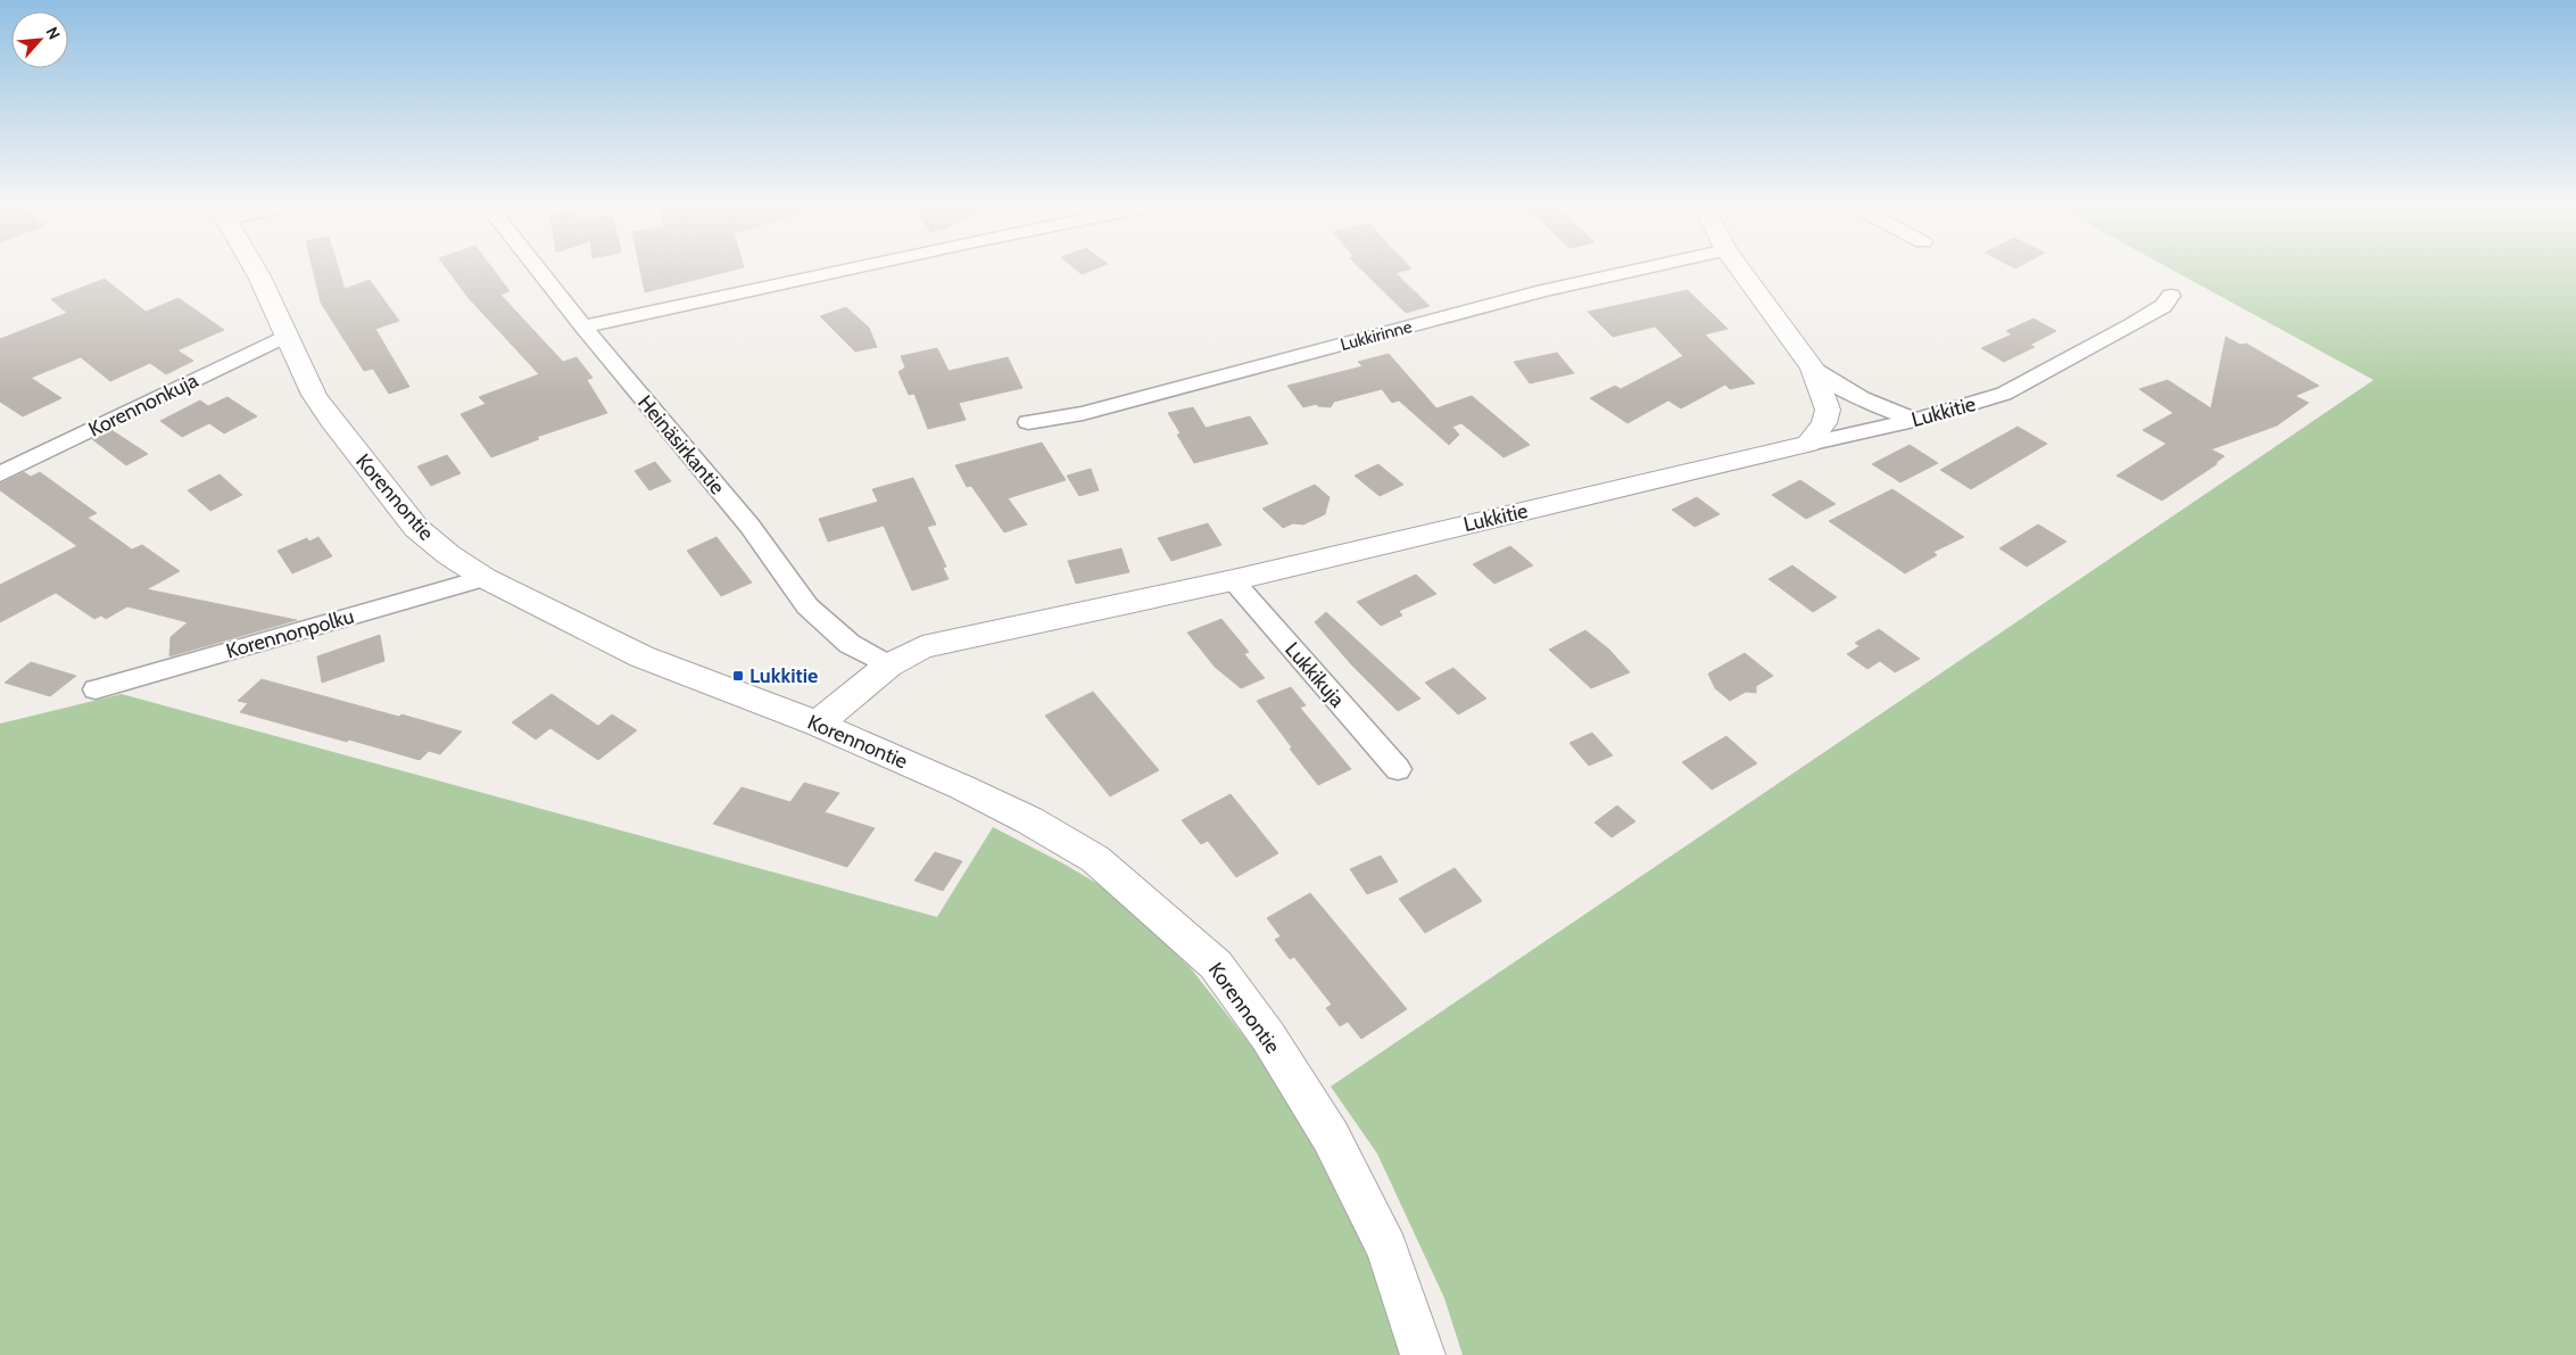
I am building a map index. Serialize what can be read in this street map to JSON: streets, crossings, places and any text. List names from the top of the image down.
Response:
{
  "streets": {
    "street": [
      "Lukkirinne",
      "Korennonkuja",
      "Lukkitie",
      "Heinäsirkantie",
      "Korennontie",
      "Korennonpolku",
      "Lukkikuja"
    ]
  },
  "crossings": [
    ["Korennonkuja", "Korennontie"],
    ["Lukkitie", "Heinäsirkantie"],
    ["Lukkitie", "Korennontie"],
    ["Lukkitie", "Lukkikuja"],
    ["Korennontie", "Korennonpolku"]
  ],
  "places": {
    "transit": ["Lukkitie"]
  },
  "north": "top right"
}
